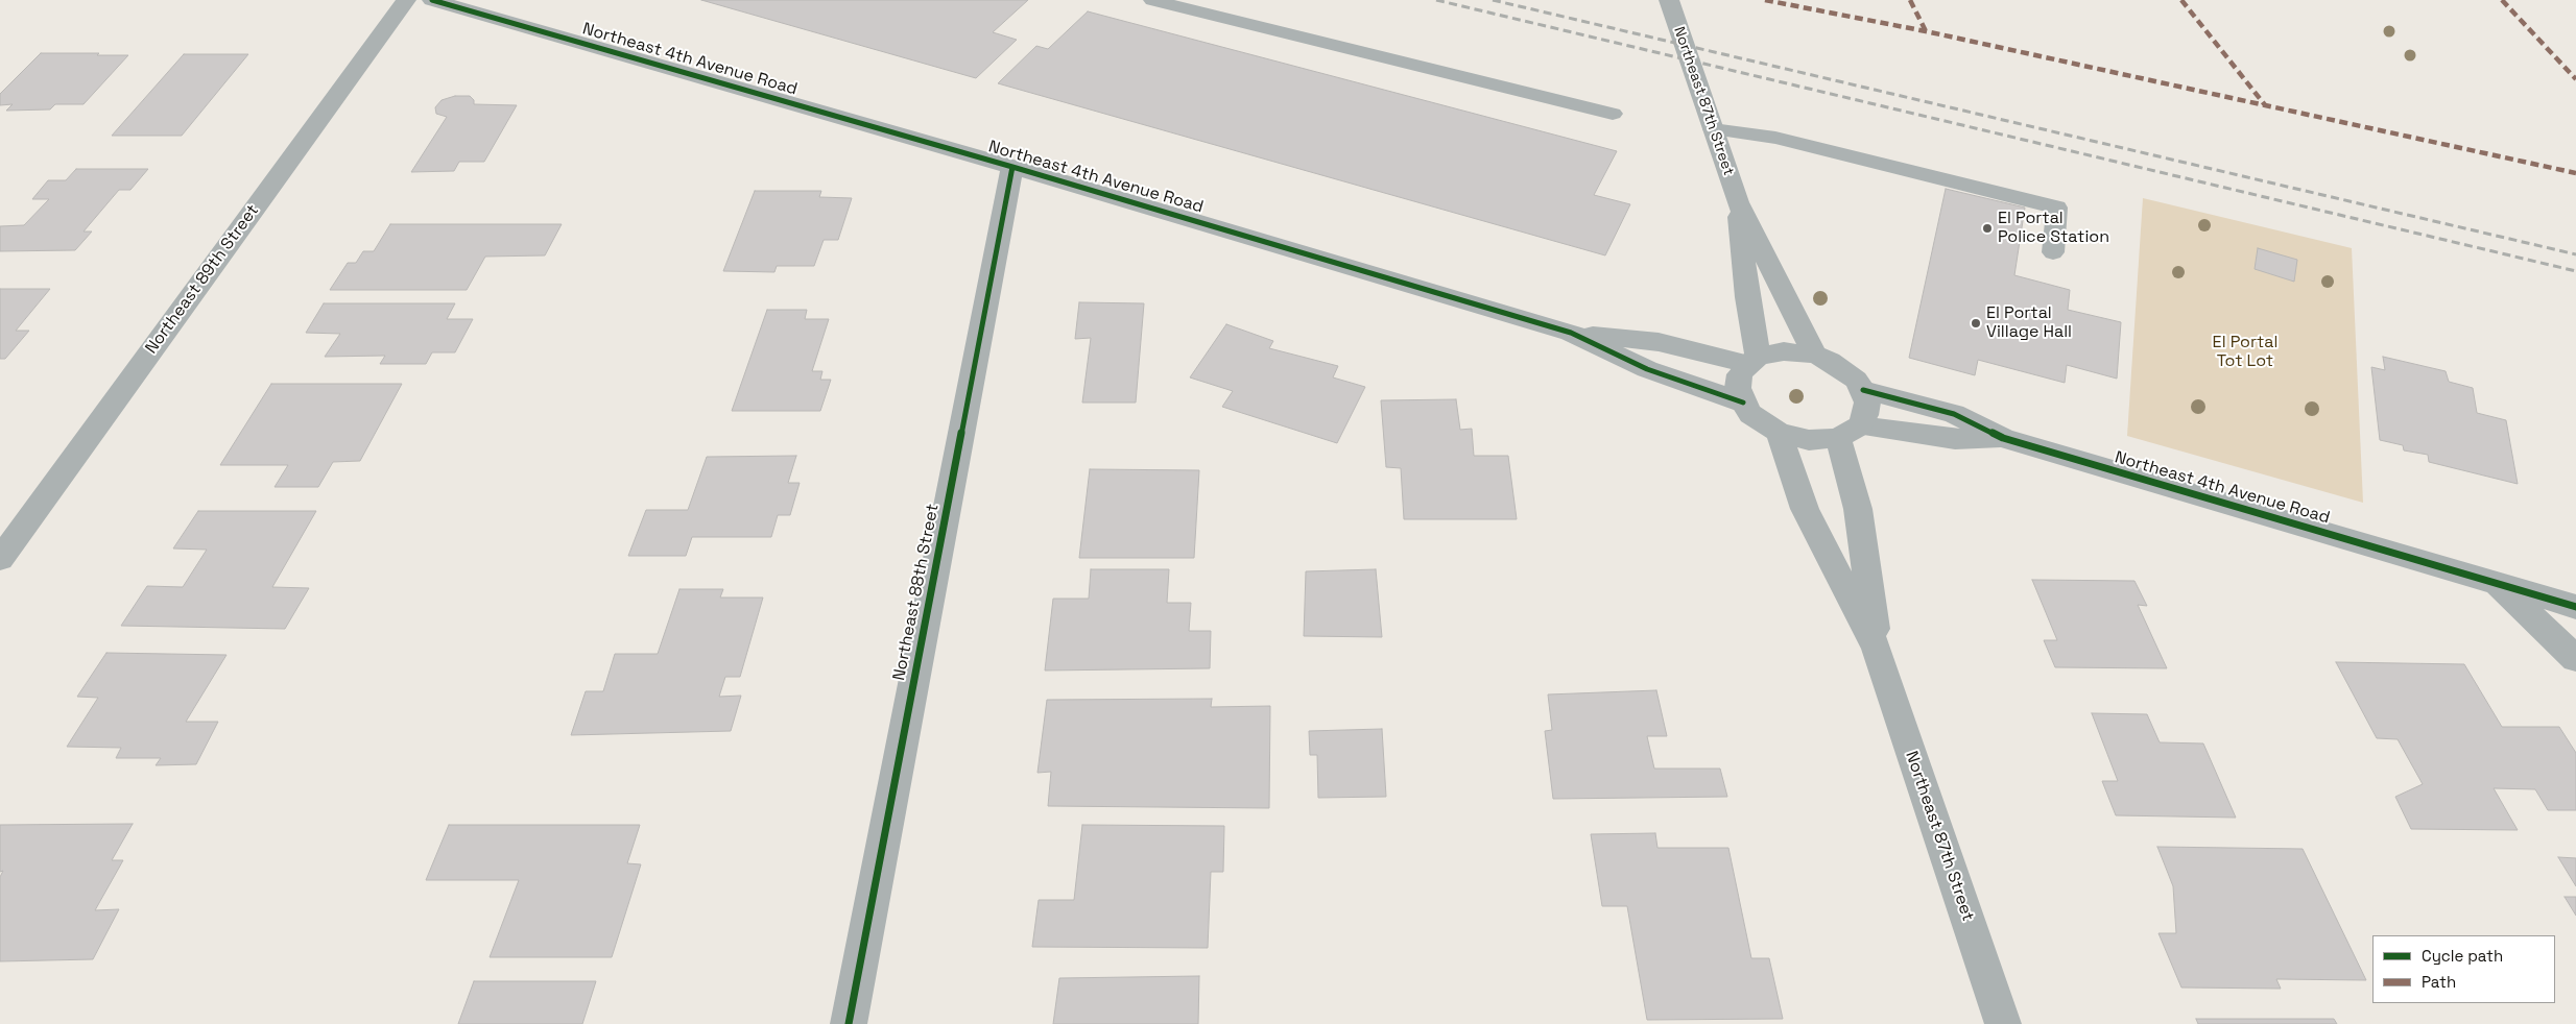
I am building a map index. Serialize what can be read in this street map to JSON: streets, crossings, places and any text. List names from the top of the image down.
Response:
{
  "streets": {
    "street": [
      "Northeast 4th Avenue Road",
      "Northeast 87th Street",
      "Northeast 89th Street",
      "Northeast 88th Street"
    ]
  },
  "crossings": [
    ["Northeast 4th Avenue Road", "Northeast 87th Street"],
    ["Northeast 4th Avenue Road", "Northeast 88th Street"]
  ],
  "parks": ["El Portal Tot Lot"],
  "places": ["El Portal Police Station", "El Portal Village Hall"],
  "legend": ["Cycle path", "Path"]
}
